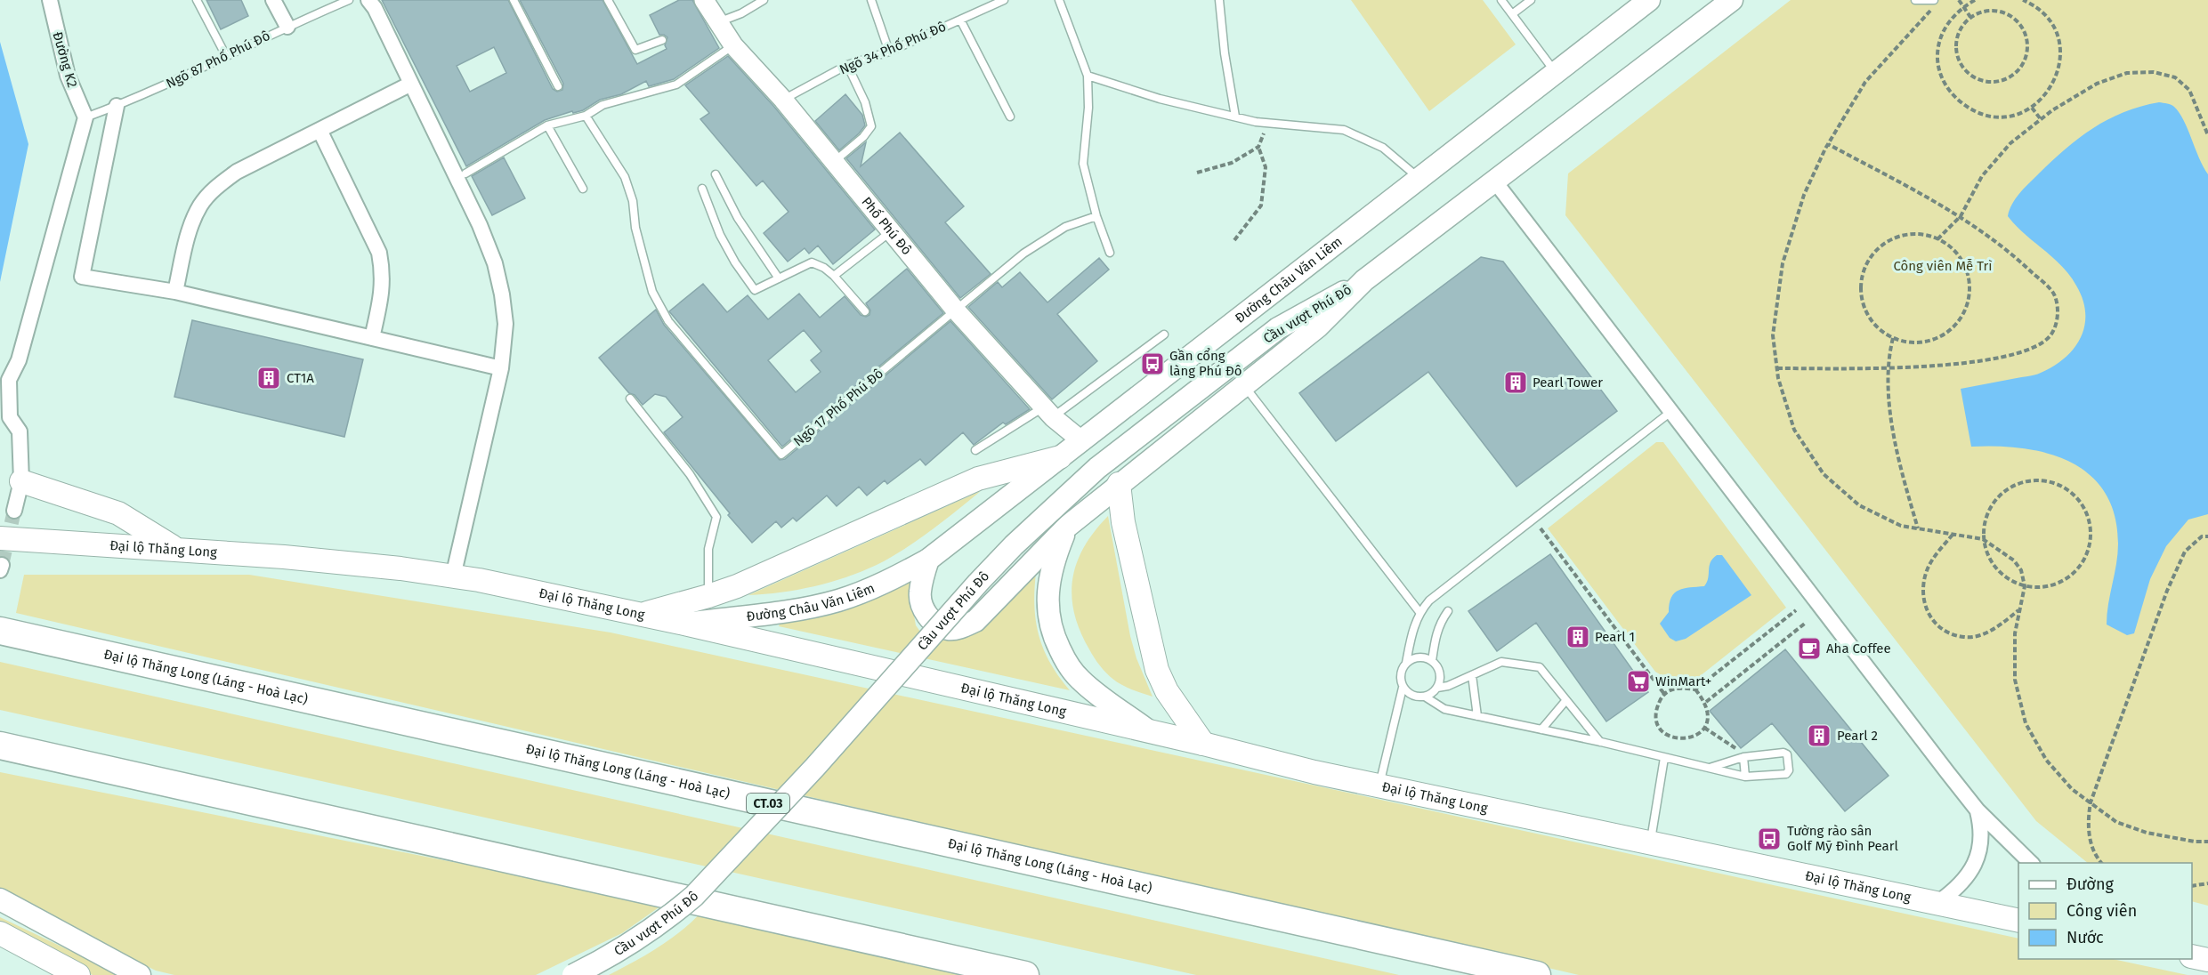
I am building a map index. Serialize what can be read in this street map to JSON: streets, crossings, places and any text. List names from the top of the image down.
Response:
{
  "streets": {
    "highway": ["Đại lộ Thăng Long (Láng - Hoà Lạc)", "CT.03"],
    "main road": ["Đường Châu Văn Liêm", "Cầu vượt Phú Đô", "Đại lộ Thăng Long"],
    "street": ["Đường K2", "Phố Phú Đô"],
    "lane": ["Ngõ 34 Phố Phú Đô", "Ngõ 87 Phố Phú Đô", "Ngõ 17 Phố Phú Đô"]
  },
  "crossings": [
    ["Ngõ 34 Phố Phú Đô", "Phố Phú Đô"],
    ["Đường K2", "Ngõ 87 Phố Phú Đô"],
    ["Phố Phú Đô", "Đường Châu Văn Liêm"],
    ["Phố Phú Đô", "Ngõ 17 Phố Phú Đô"],
    ["Đường Châu Văn Liêm", "Đại lộ Thăng Long"]
  ],
  "parks": ["Công viên Mễ Trì"],
  "places": {
    "bus stop": ["Gần cổng làng Phú Đô", "Tường rào sân Golf Mỹ Đình Pearl"],
    "building": [
      "CT1A",
      "Pearl Tower",
      "Pearl 1",
      "Pearl 2"
    ],
    "cafe": ["Aha Coffee"],
    "supermarket": ["WinMart+"]
  },
  "legend": ["Đường", "Công viên", "Nước"]
}
